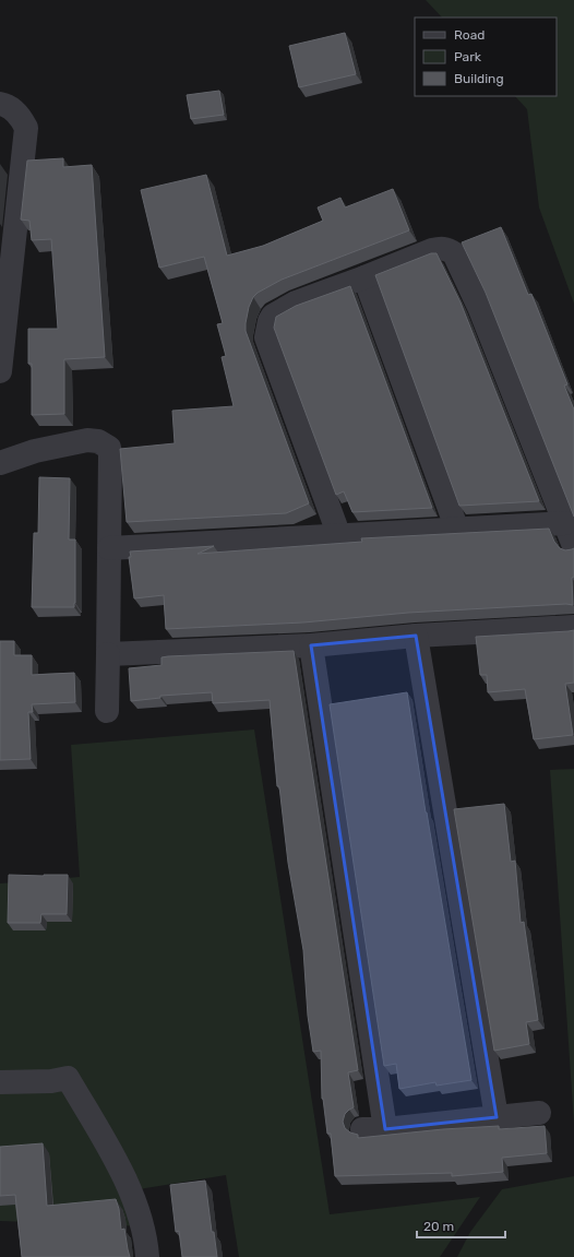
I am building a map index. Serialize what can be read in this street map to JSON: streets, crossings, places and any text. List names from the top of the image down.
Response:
{
  "legend": ["Road", "Park", "Building"],
  "scale_bar": "20 m"
}
